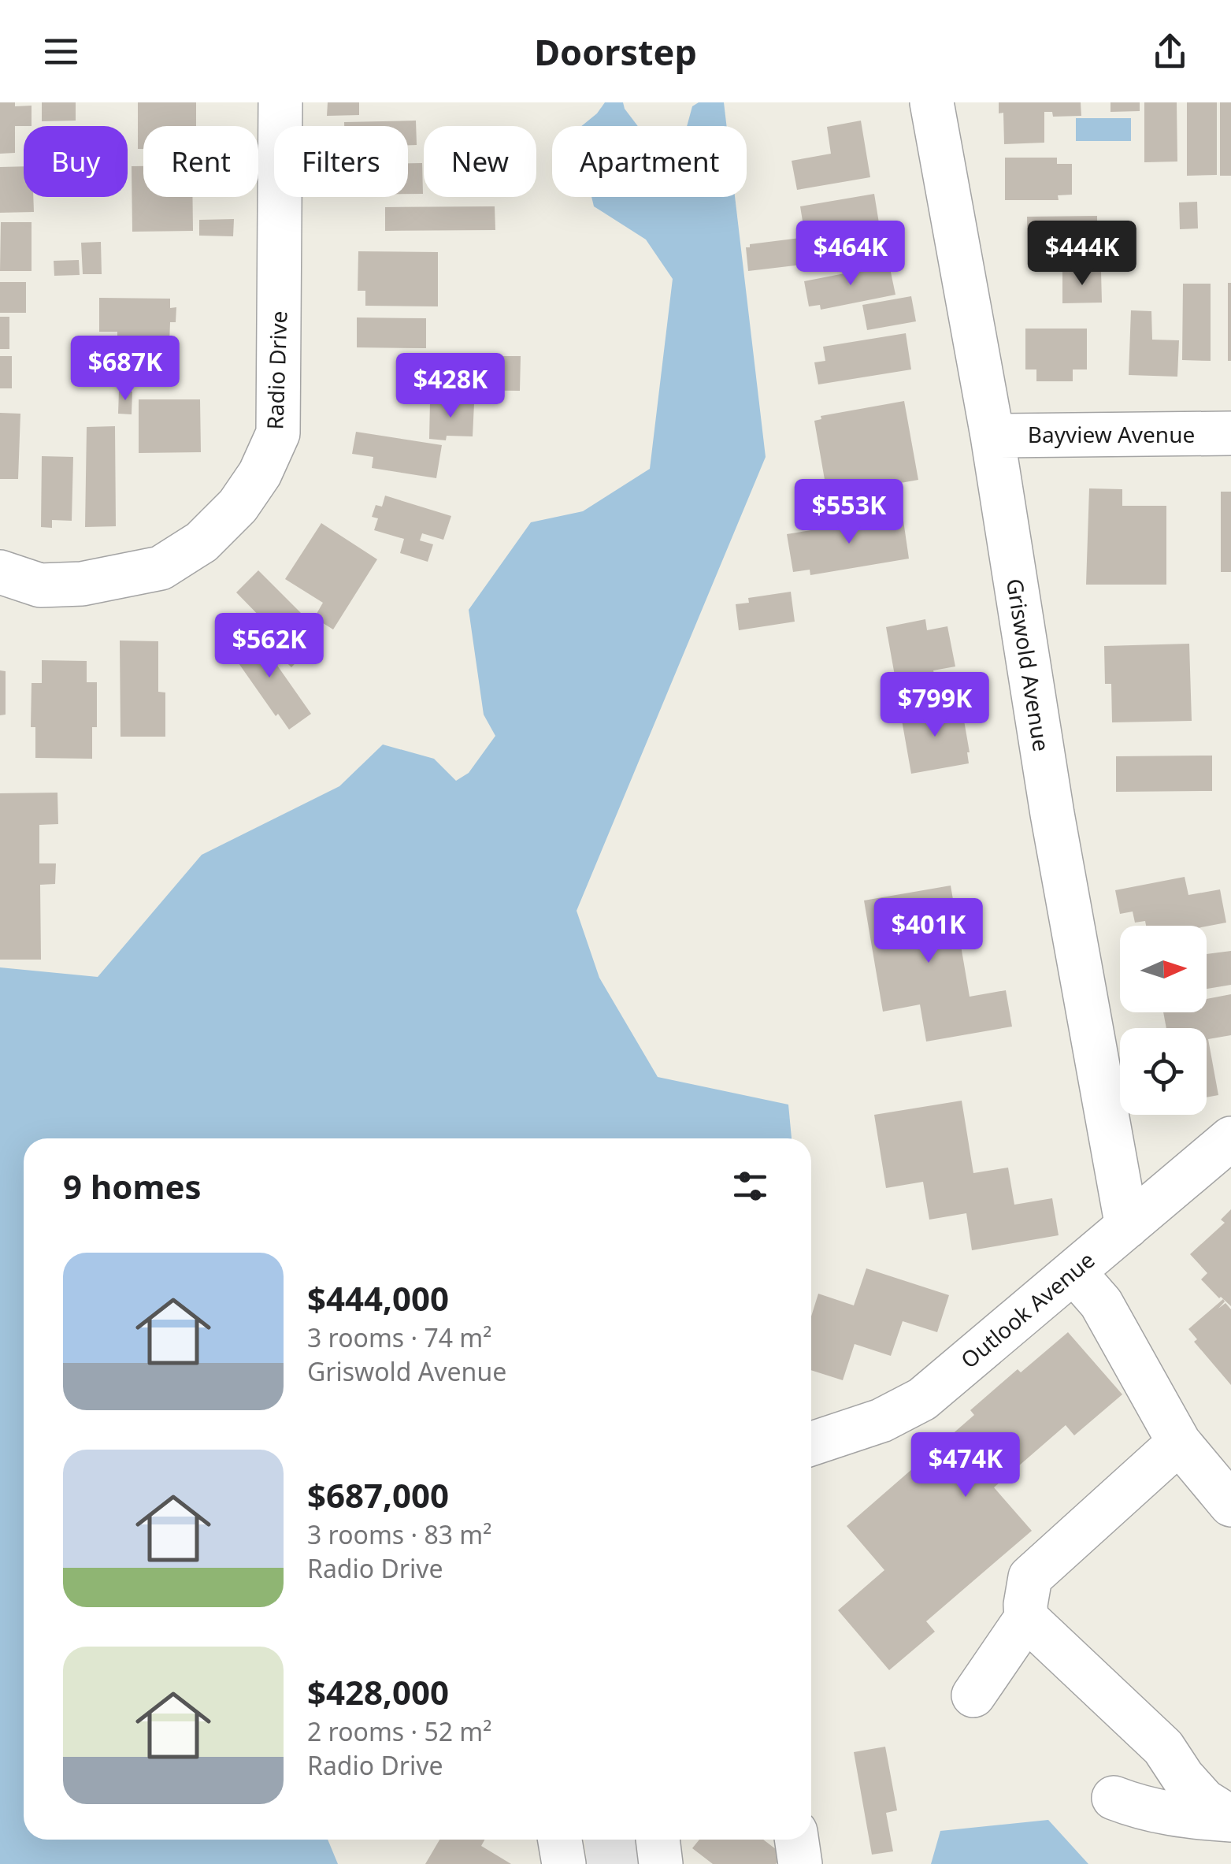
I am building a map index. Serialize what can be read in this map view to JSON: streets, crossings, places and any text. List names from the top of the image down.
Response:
{
  "streets": {
    "street": [
      "Radio Drive",
      "Bayview Avenue",
      "Griswold Avenue",
      "Outlook Avenue"
    ]
  },
  "crossings": [
    ["Bayview Avenue", "Griswold Avenue"],
    ["Griswold Avenue", "Outlook Avenue"]
  ],
  "north": "right",
  "page": {
    "header": "Doorstep",
    "chip": [
      "Buy",
      "Rent",
      "Filters",
      "New",
      "Apartment"
    ],
    "price": [
      "$464K",
      "$444K",
      "$687K",
      "$428K",
      "$553K",
      "$562K",
      "$799K",
      "$401K",
      "$474K"
    ],
    "heading": "9 homes",
    "list": [
      {
        "name": "$444,000",
        "note": "3 rooms · 74 m² · Griswold Avenue"
      },
      {
        "name": "$687,000",
        "note": "3 rooms · 83 m² · Radio Drive"
      },
      {
        "name": "$428,000",
        "note": "2 rooms · 52 m² · Radio Drive"
      }
    ]
  }
}
